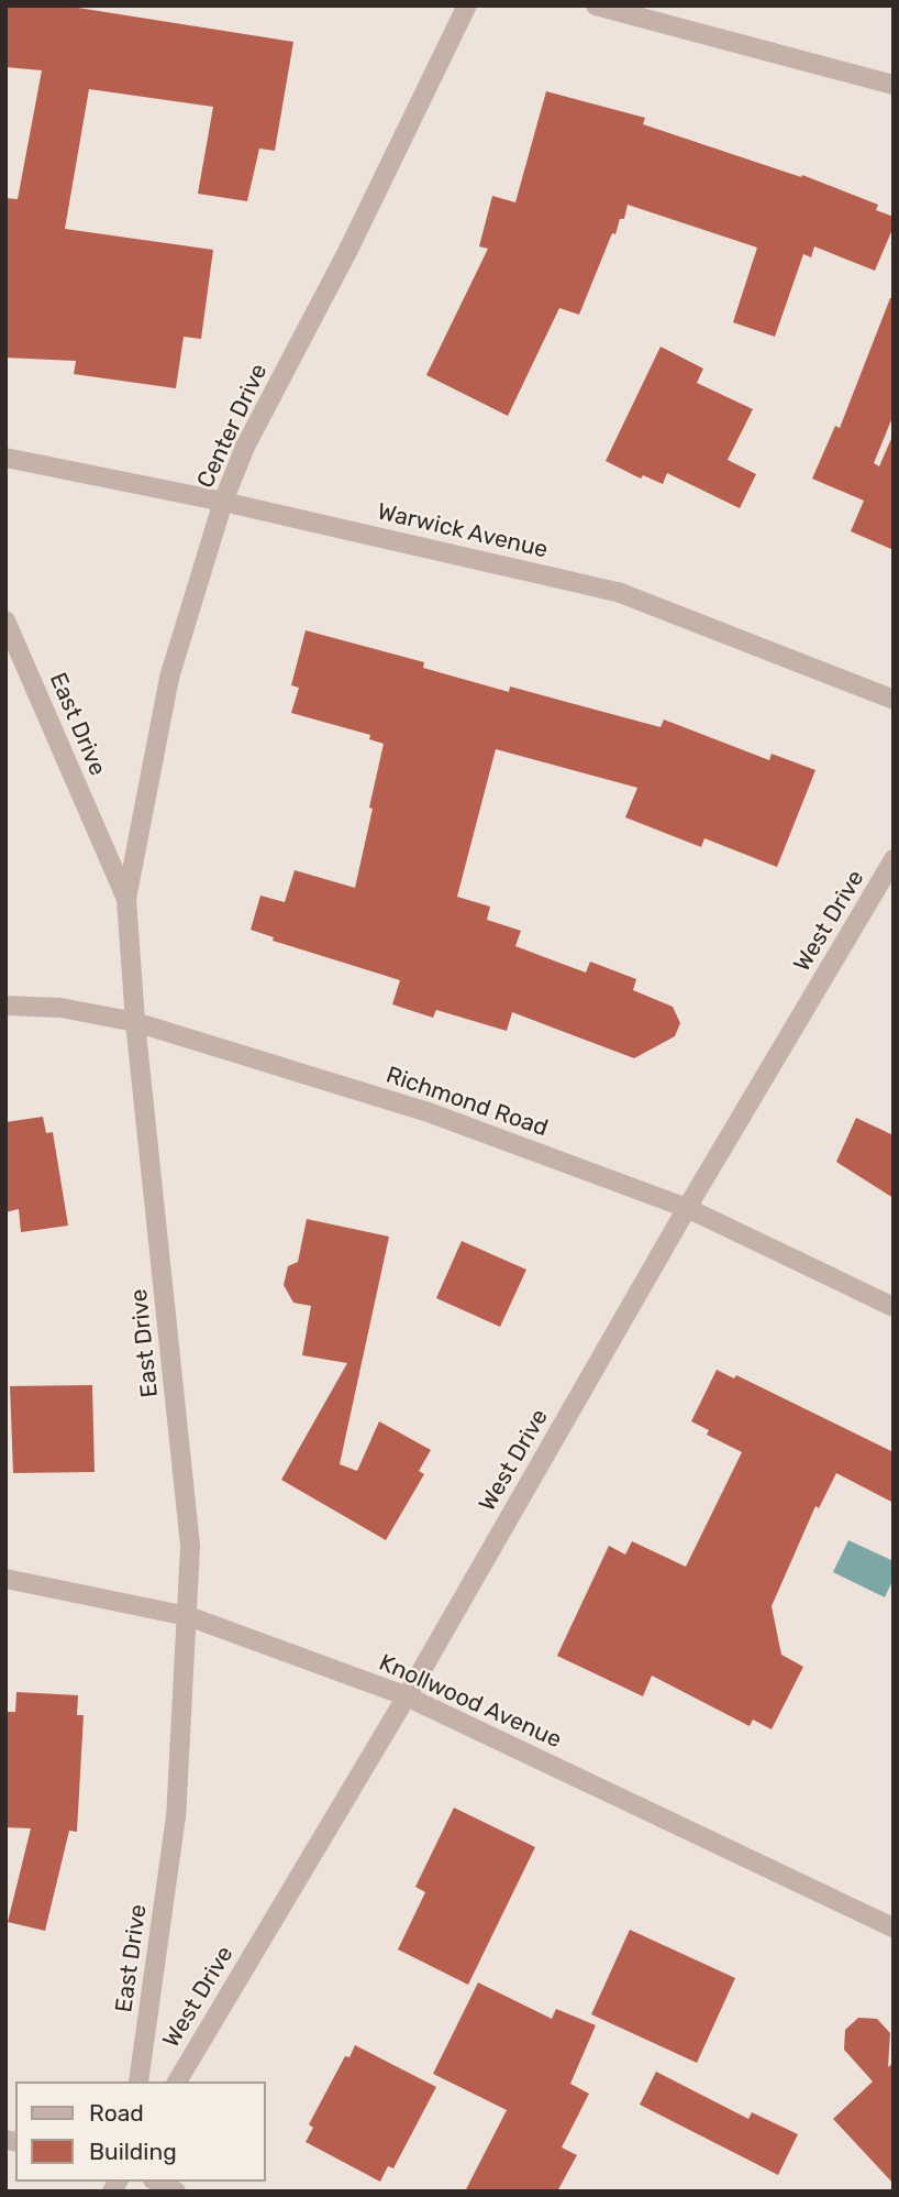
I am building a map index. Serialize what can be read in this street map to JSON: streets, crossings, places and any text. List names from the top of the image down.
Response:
{
  "streets": {
    "street": [
      "Center Drive",
      "Warwick Avenue",
      "East Drive",
      "West Drive",
      "Richmond Road",
      "Knollwood Avenue"
    ]
  },
  "crossings": [
    ["Center Drive", "Warwick Avenue"],
    ["Center Drive", "East Drive"],
    ["East Drive", "Richmond Road"],
    ["East Drive", "Knollwood Avenue"],
    ["West Drive", "Richmond Road"],
    ["West Drive", "Knollwood Avenue"]
  ],
  "legend": ["Road", "Building"]
}
